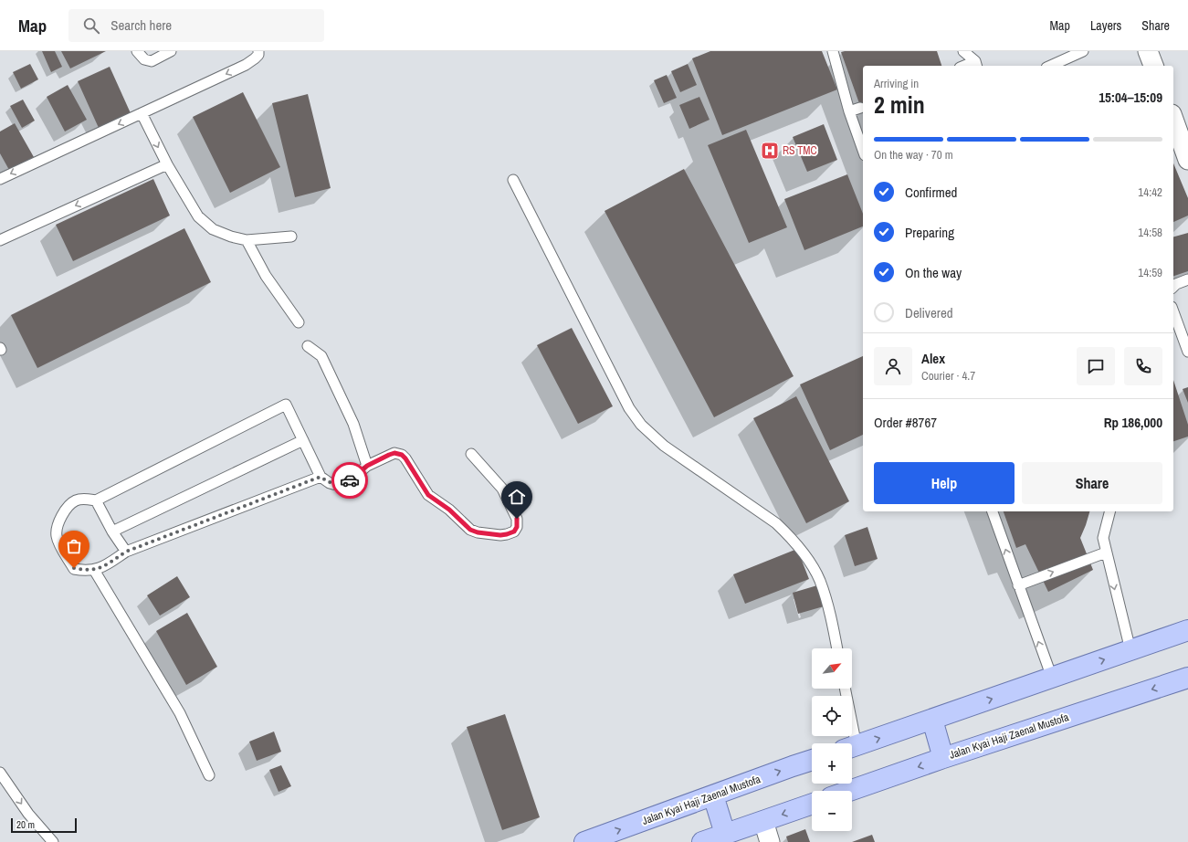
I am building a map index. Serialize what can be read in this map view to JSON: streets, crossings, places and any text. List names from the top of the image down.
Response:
{
  "streets": {
    "main road": ["Jalan Kyai Haji Zaenal Mustofa"]
  },
  "places": {
    "hospital": ["RS TMC"]
  },
  "scale_bar": "20 m",
  "north": "top right",
  "page": {
    "header": "Map",
    "search": "Search here",
    "nav": ["Map", "Layers", "Share"],
    "heading": ["2 min", "Arriving in", "15:04–15:09"],
    "panel": [
      "Alex",
      "Courier · 4.7",
      "Order #8767",
      "Rp 186,000"
    ],
    "bar": "On the way · 70 m",
    "list": [
      ["Confirmed", "14:42"],
      ["Preparing", "14:58"],
      ["On the way", "14:59"],
      "Delivered"
    ],
    "buttons": ["Help", "Share"],
    "map_buttons": ["+", "−"],
    "scale": "20 m"
  }
}
